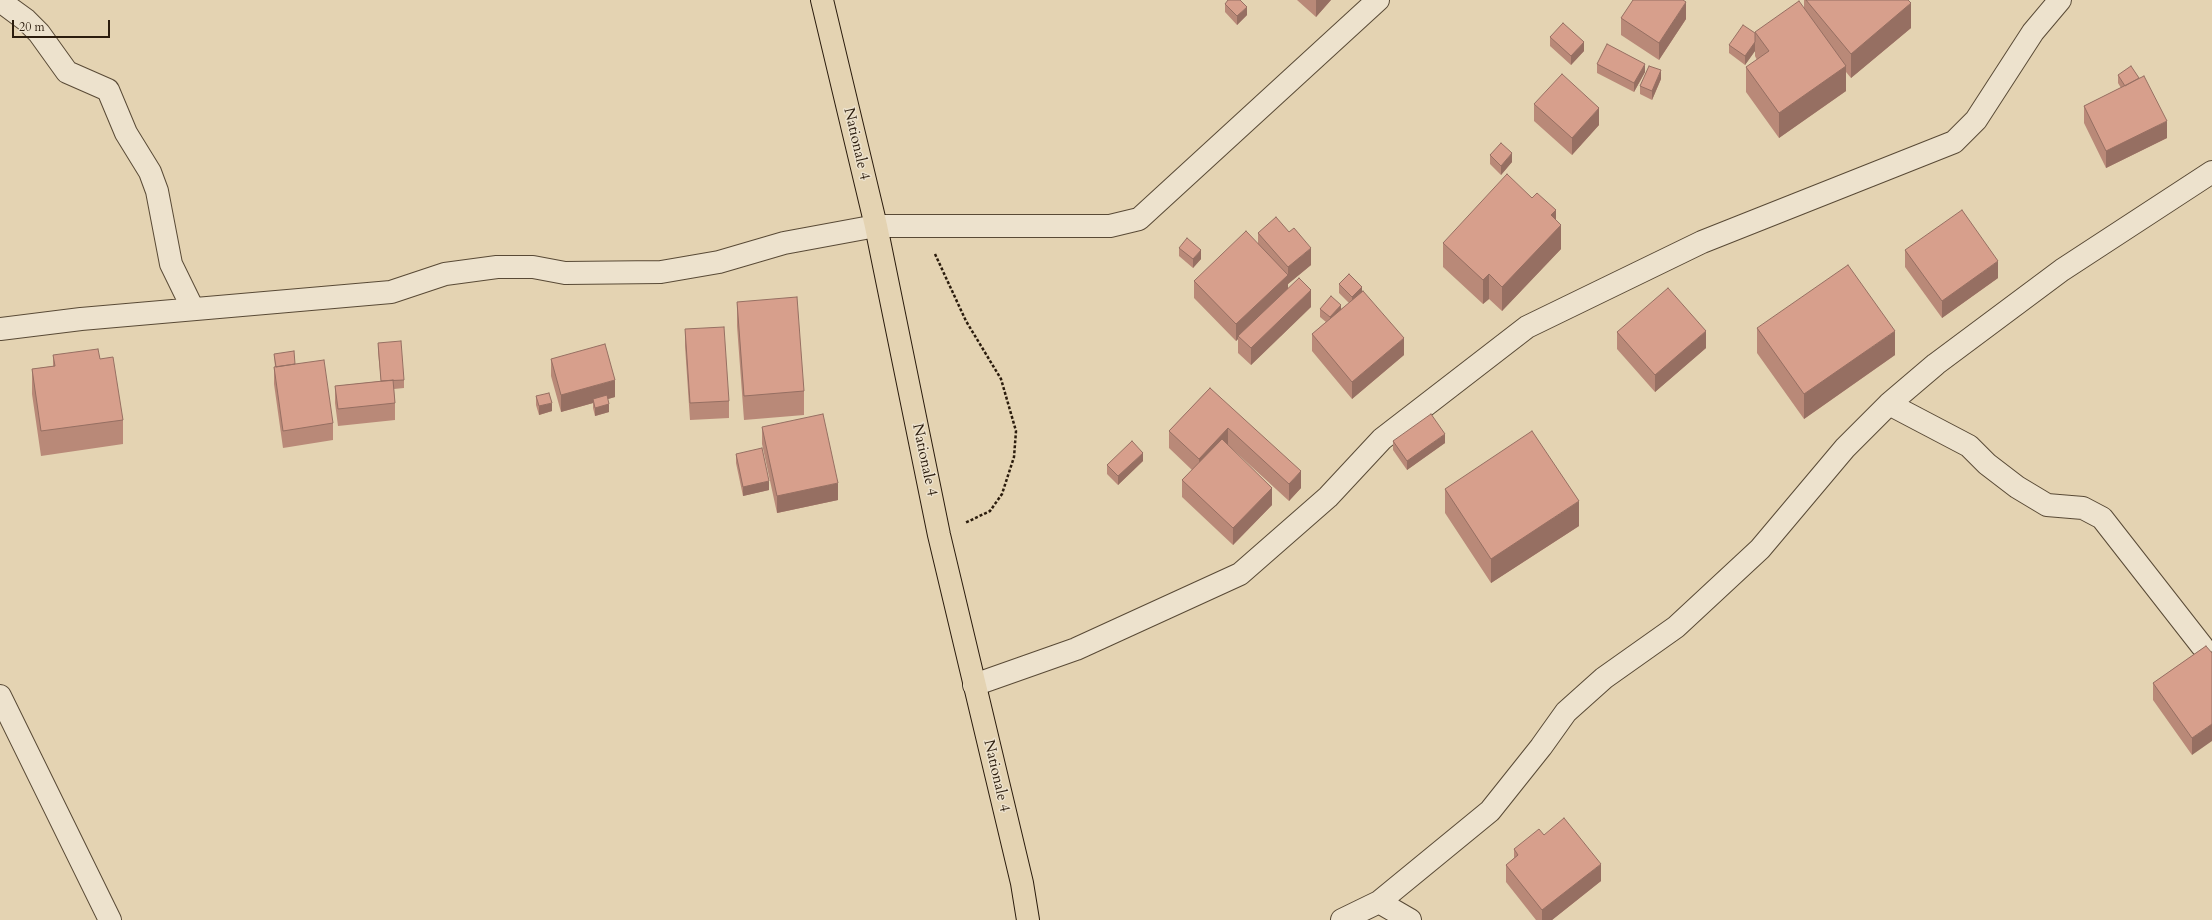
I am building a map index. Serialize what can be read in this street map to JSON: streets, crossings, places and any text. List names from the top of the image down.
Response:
{
  "streets": {
    "highway": ["Nationale 4"]
  },
  "scale_bar": "20 m"
}
